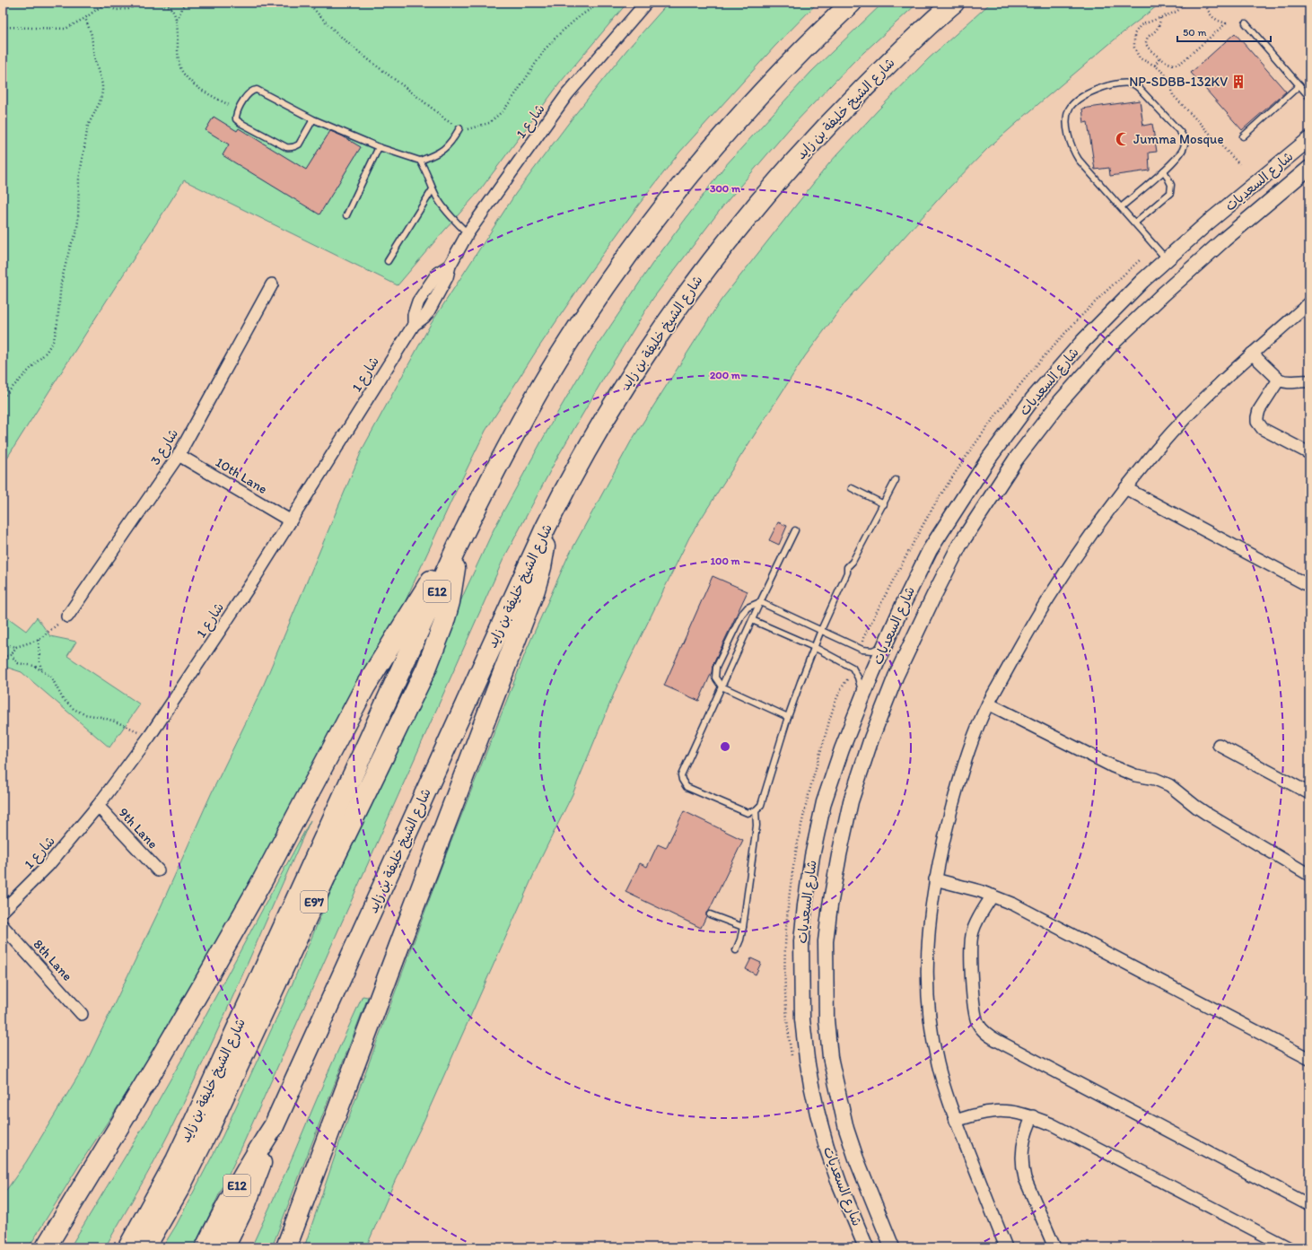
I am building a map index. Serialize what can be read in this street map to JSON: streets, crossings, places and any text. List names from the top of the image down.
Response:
{
  "streets": {
    "highway": ["شارع الشيخ خليفة بن زايد", "E12", "E97"],
    "street": [
      "شارع 1",
      "شارع السعديات",
      "شارع 3",
      "10th Lane",
      "9th Lane",
      "8th Lane"
    ]
  },
  "crossings": [
    ["شارع الشيخ خليفة بن زايد", "E97"],
    ["شارع 1", "10th Lane"],
    ["شارع 1", "9th Lane"],
    ["شارع 3", "10th Lane"]
  ],
  "places": {
    "building": ["NP-SDBB-132KV"],
    "mosque": ["Jumma Mosque"]
  },
  "scale_bar": "50 m",
  "rings": ["300 m", "200 m", "100 m"]
}
